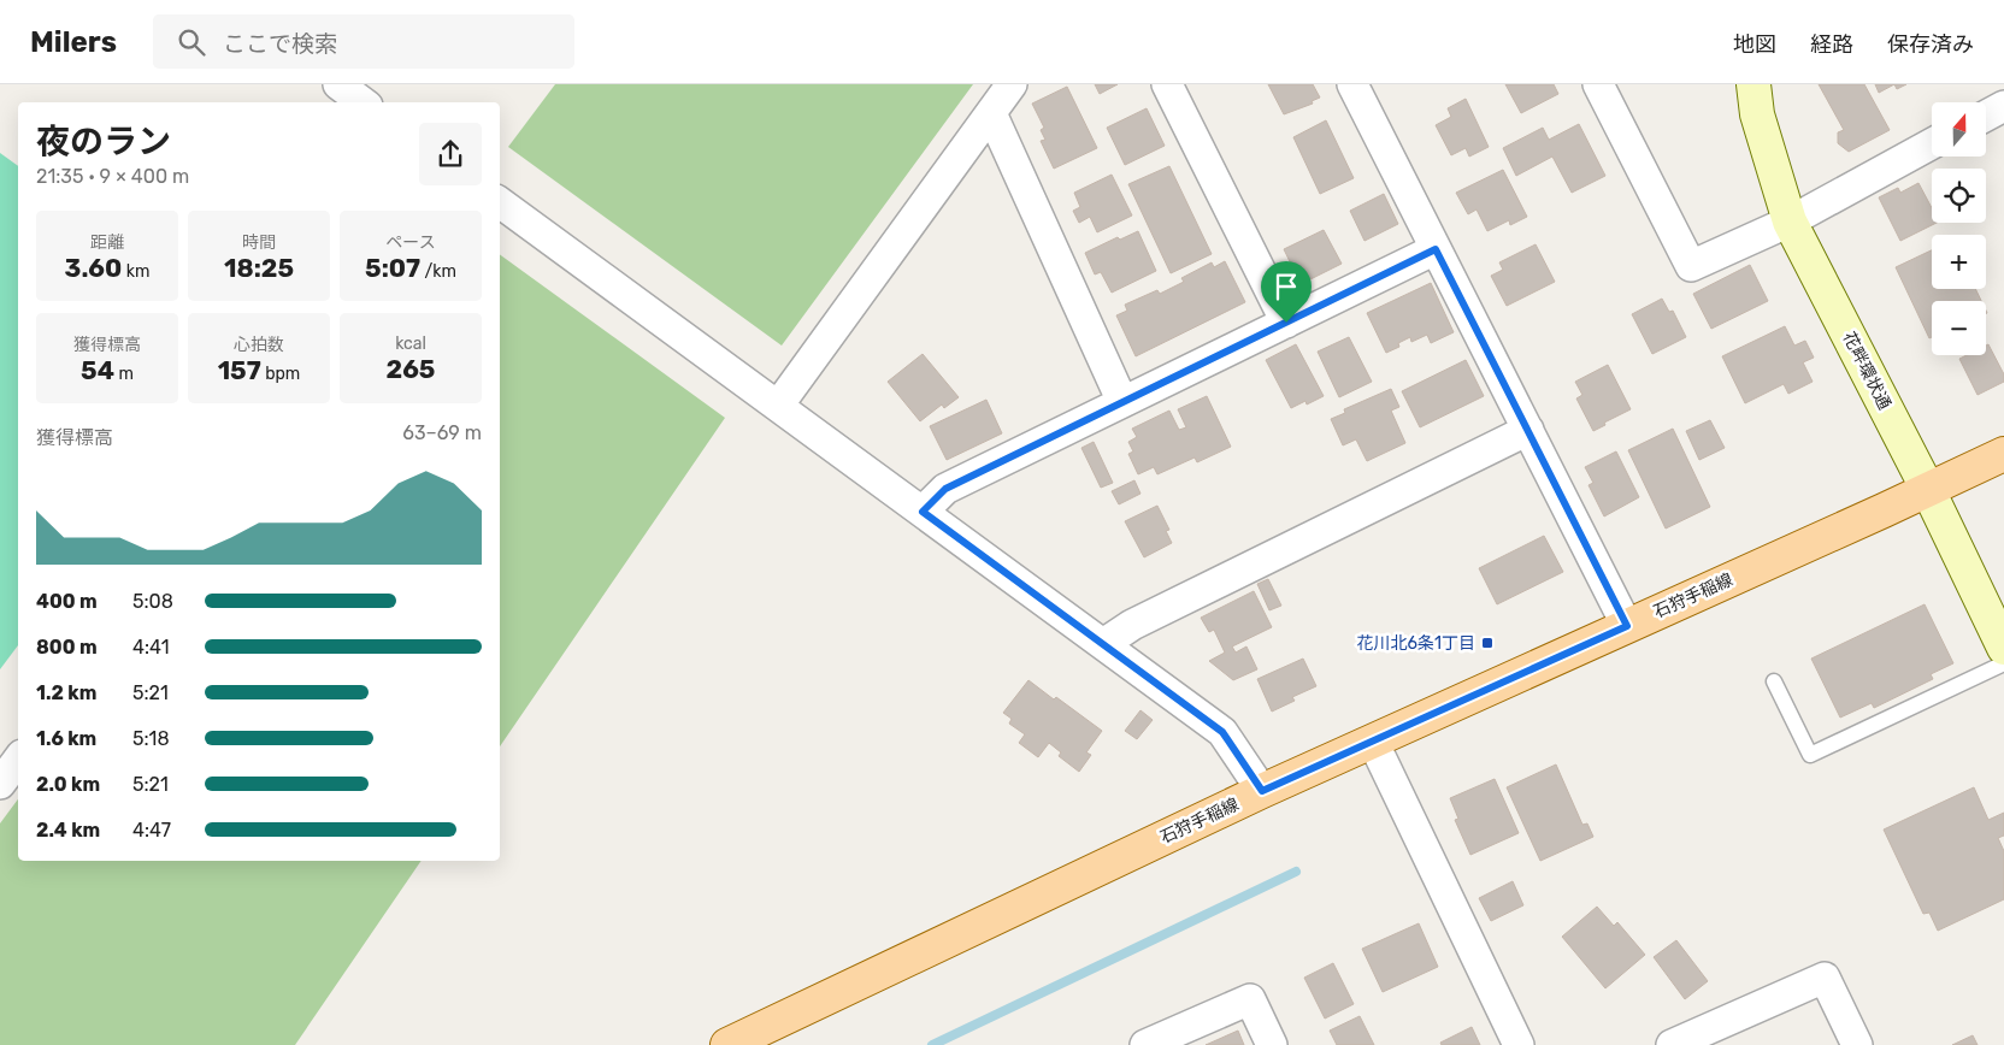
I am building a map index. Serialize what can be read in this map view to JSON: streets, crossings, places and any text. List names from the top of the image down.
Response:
{
  "streets": {
    "main road": ["石狩手稲線"],
    "street": ["花畔環状通"]
  },
  "crossings": [
    ["花畔環状通", "石狩手稲線"]
  ],
  "places": {
    "transit": ["花川北6条1丁目"]
  },
  "north": "top",
  "page": {
    "header": "Milers",
    "search": "ここで検索",
    "nav": ["地図", "経路", "保存済み"],
    "map_buttons": ["+", "−"],
    "heading": ["夜のラン", "21:35 · 9 × 400 m"],
    "stats": [
      ["距離", "3.60 km"],
      ["時間", "18:25"],
      ["ペース", "5:07 /km"],
      ["獲得標高", "54 m"],
      ["心拍数", "157 bpm"],
      ["kcal", "265"]
    ],
    "chart": ["獲得標高", "63–69 m"],
    "list": [
      {
        "name": "400 m",
        "note": "5:08"
      },
      {
        "name": "800 m",
        "note": "4:41"
      },
      {
        "name": "1.2 km",
        "note": "5:21"
      },
      {
        "name": "1.6 km",
        "note": "5:18"
      },
      {
        "name": "2.0 km",
        "note": "5:21"
      },
      {
        "name": "2.4 km",
        "note": "4:47"
      }
    ]
  }
}
